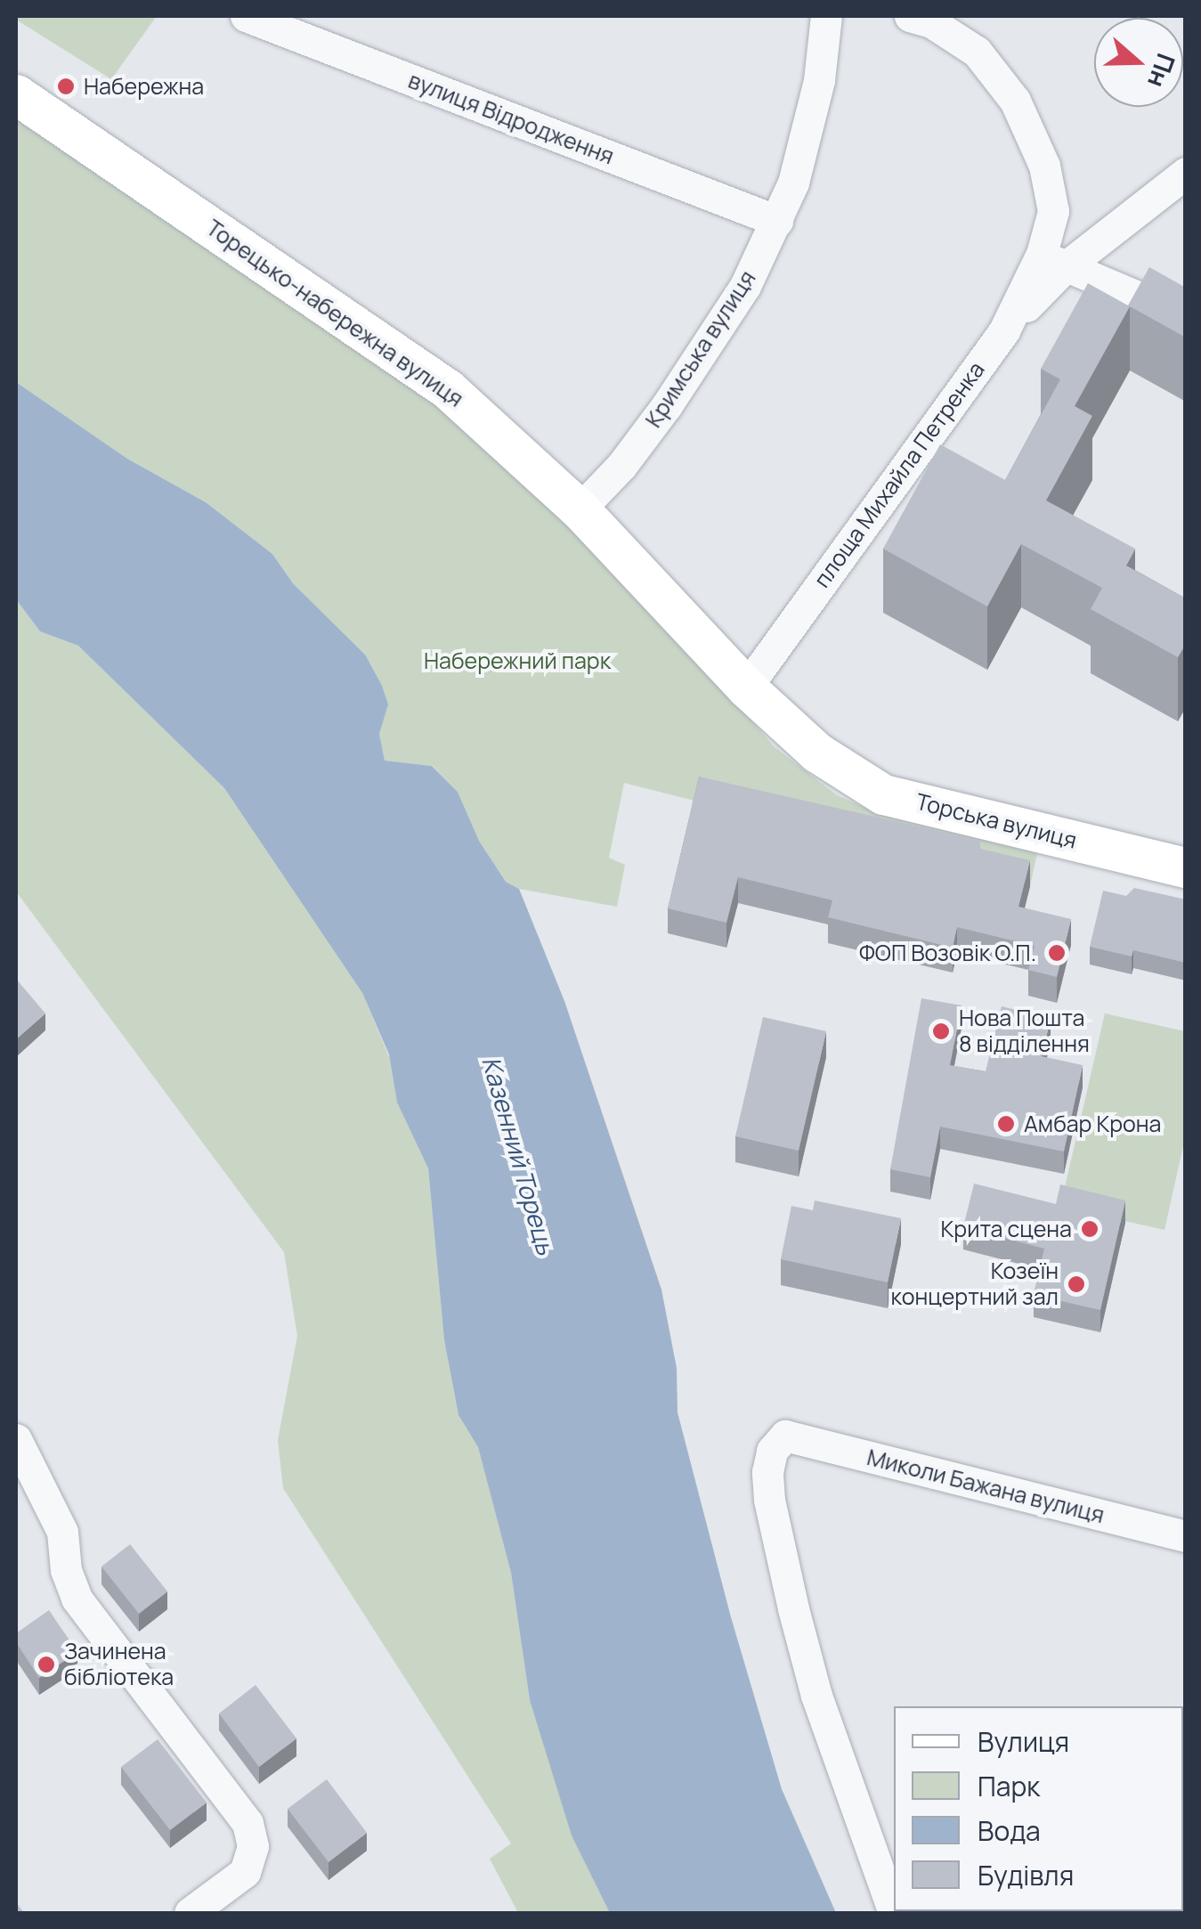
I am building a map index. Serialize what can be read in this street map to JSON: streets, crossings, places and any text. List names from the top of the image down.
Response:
{
  "streets": {
    "main road": ["Торецько-набережна вулиця", "Торська вулиця"],
    "street": [
      "вулиця Відродження",
      "Кримська вулиця",
      "площа Михайла Петренка",
      "Миколи Бажана вулиця"
    ]
  },
  "crossings": [
    ["вулиця Відродження", "Кримська вулиця"],
    ["Торецько-набережна вулиця", "Кримська вулиця"],
    ["Торецько-набережна вулиця", "площа Михайла Петренка"],
    ["Торецько-набережна вулиця", "Торська вулиця"]
  ],
  "water": ["Казенний Торець"],
  "parks": ["Набережний парк"],
  "places": [
    "Набережна",
    "ФОП Возовік О.П.",
    "Нова Пошта 8 відділення",
    "Амбар Крона",
    "Крита сцена",
    "Козеїн концертний зал",
    "Зачинена бібліотека"
  ],
  "legend": [
    "Вулиця",
    "Парк",
    "Вода",
    "Будівля"
  ],
  "north": "right"
}
